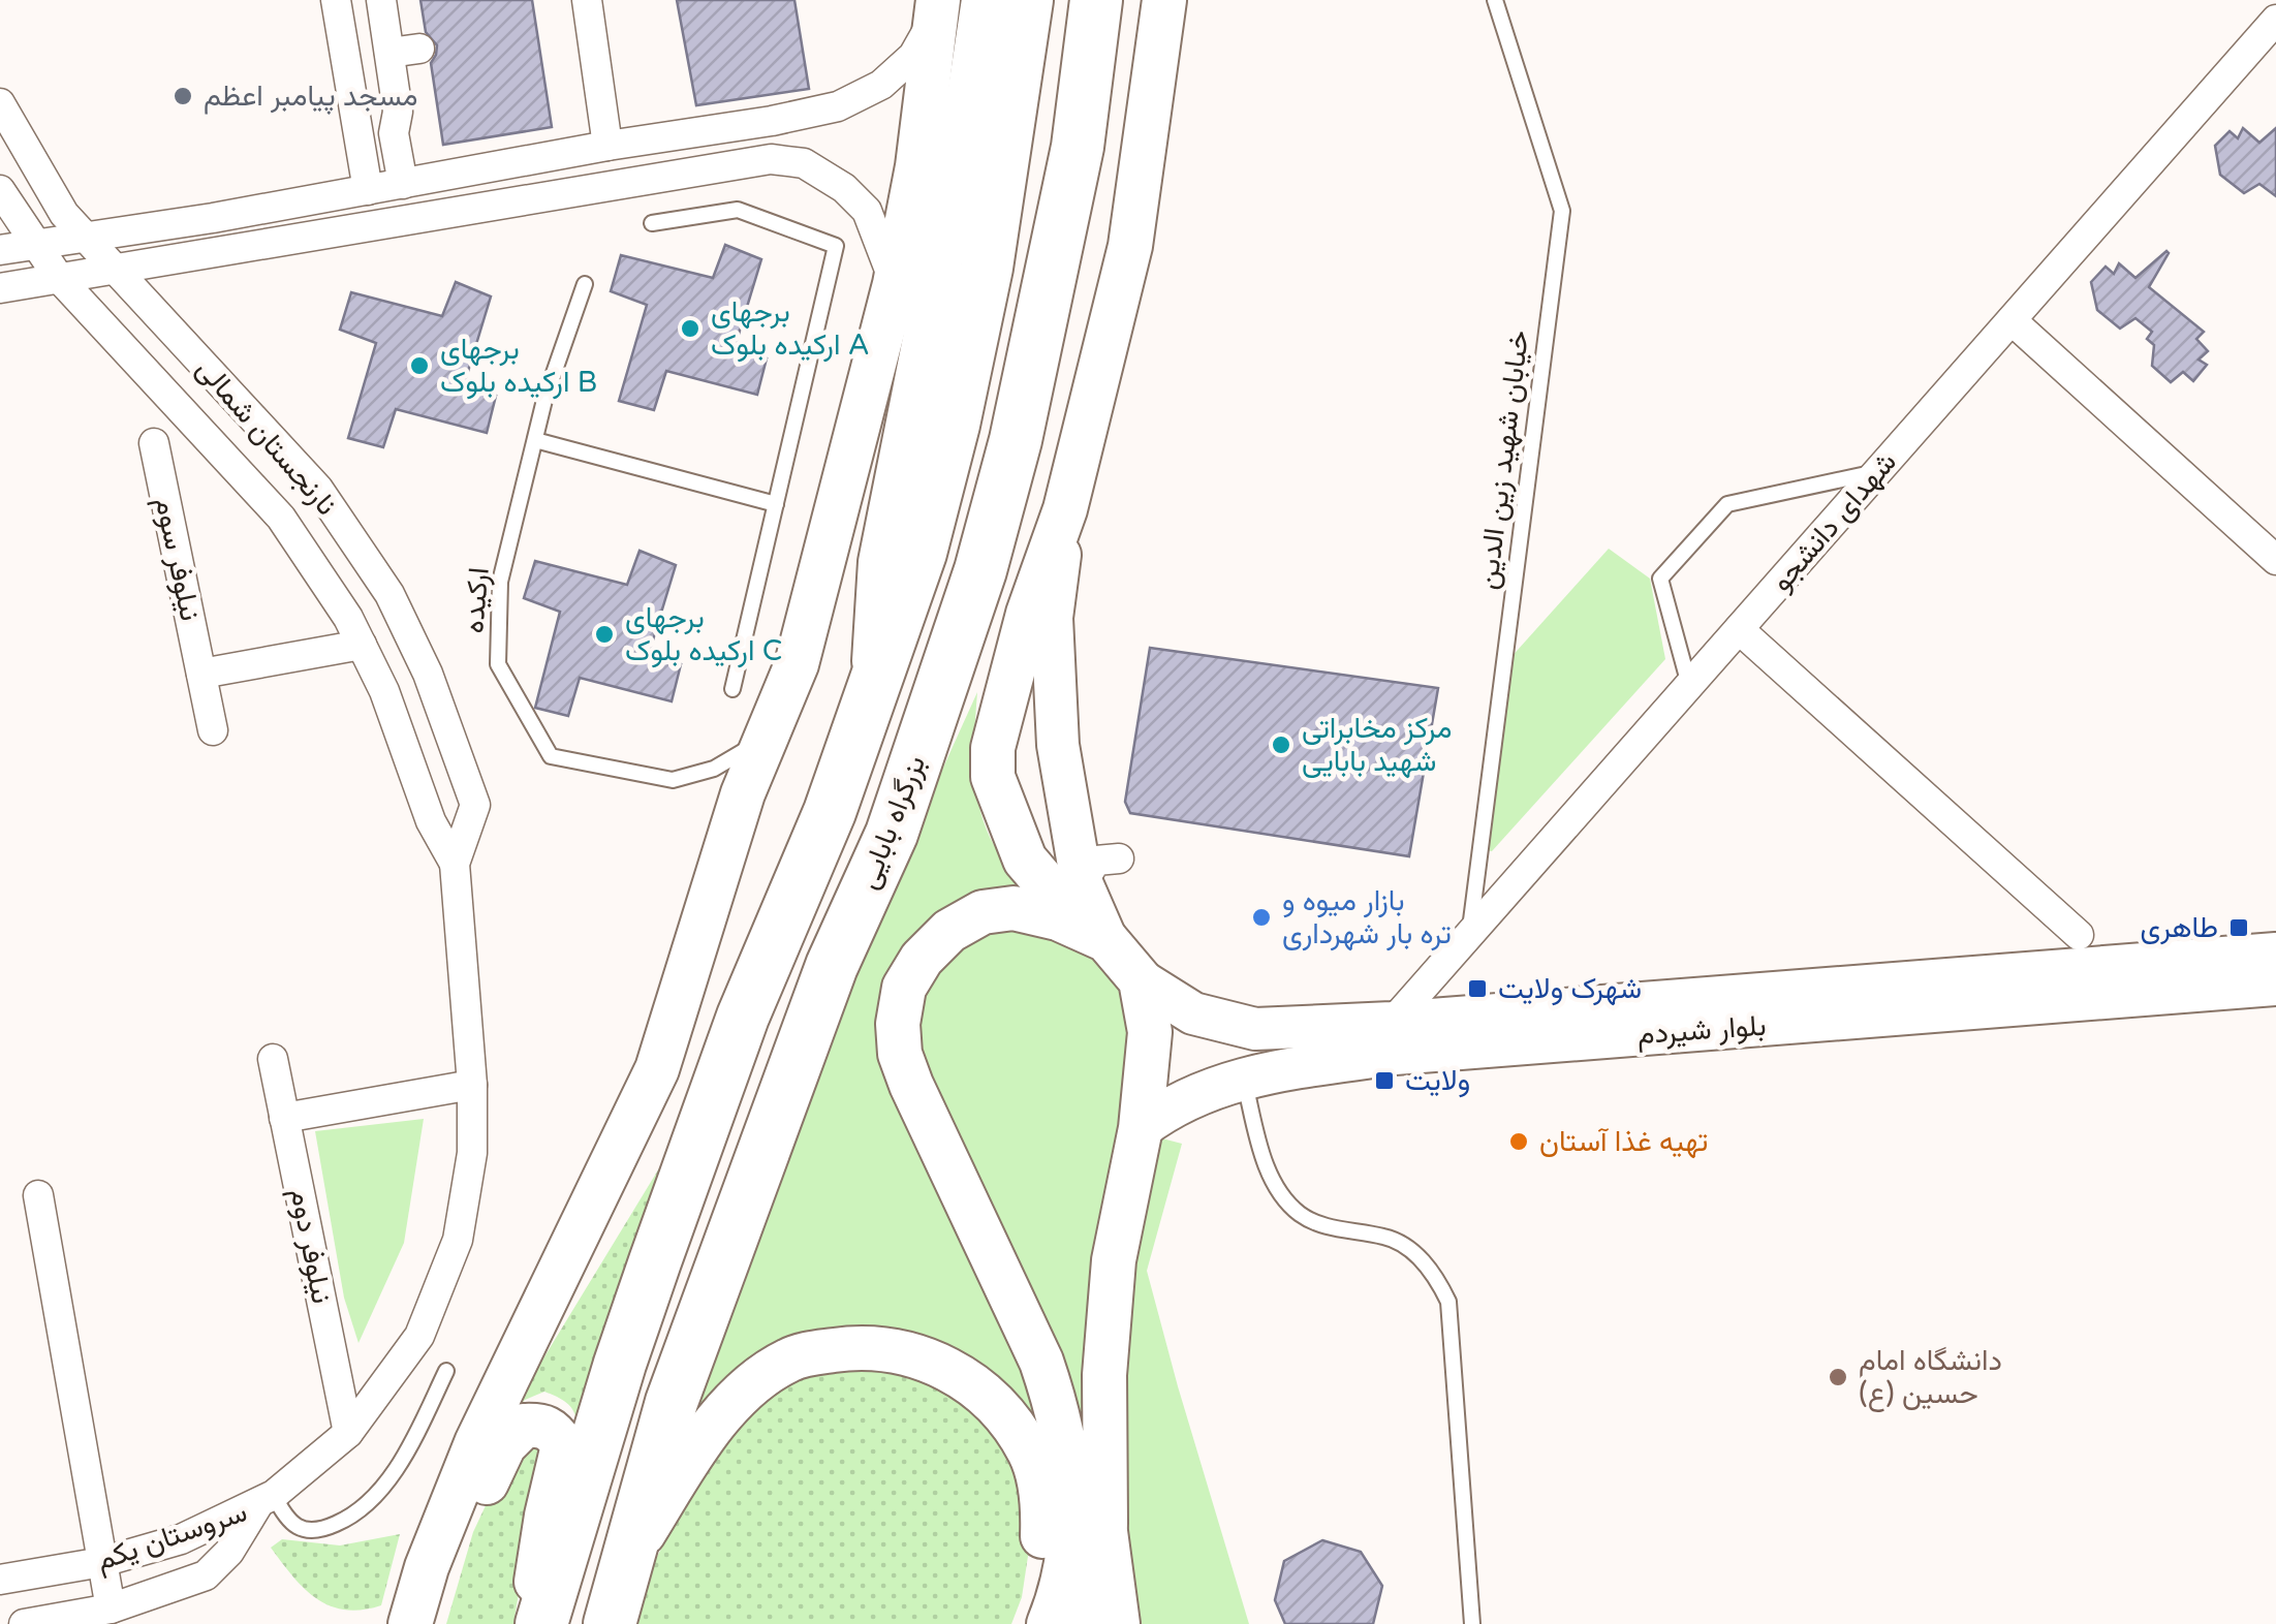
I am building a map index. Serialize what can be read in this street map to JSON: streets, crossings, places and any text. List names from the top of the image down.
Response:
{
  "streets": {
    "highway": ["بزرگراه بابایی"],
    "main road": ["بلوار شیردم"],
    "street": [
      "نارنجستان شمالی",
      "شهدای دانشجو",
      "نیلوفر سوم",
      "نیلوفر دوم",
      "سروستان یکم"
    ],
    "lane": ["خیابان شهید زین الدین", "ارکیده"]
  },
  "crossings": [
    ["نارنجستان شمالی", "نیلوفر دوم"],
    ["نارنجستان شمالی", "سروستان یکم"],
    ["خیابان شهید زین الدین", "شهدای دانشجو"],
    ["شهدای دانشجو", "بلوار شیردم"]
  ],
  "places": {
    "other": [
      "مسجد پیامبر اعظم",
      "برجهای ارکیده بلوک A",
      "برجهای ارکیده بلوک B",
      "برجهای ارکیده بلوک C",
      "مرکز مخابراتی شهید بابایی",
      "بازار میوه و تره بار شهرداری",
      "تهیه غذا آستان",
      "دانشگاه امام حسین (ع)"
    ],
    "transit": ["طاهری", "شهرک ولایت", "ولایت"]
  }
}
